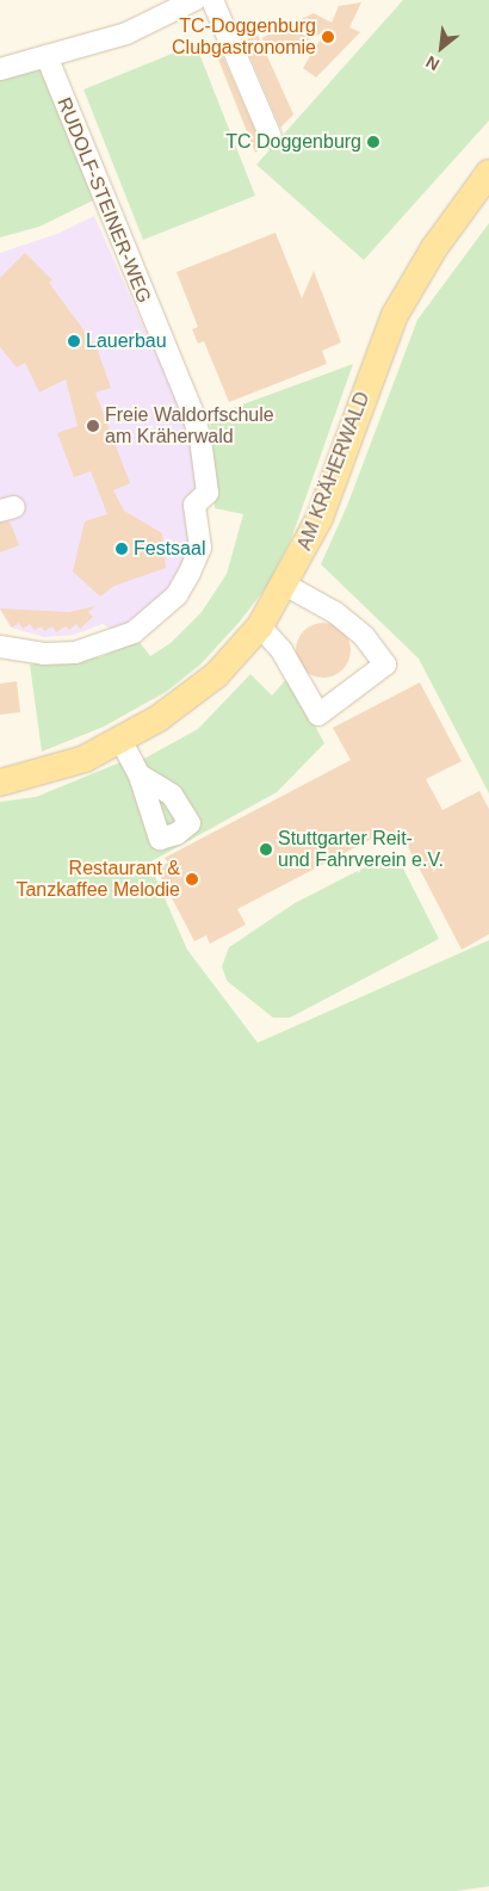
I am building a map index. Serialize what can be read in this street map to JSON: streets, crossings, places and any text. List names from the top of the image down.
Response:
{
  "streets": {
    "main road": ["AM KRÄHERWALD"],
    "street": ["RUDOLF-STEINER-WEG"]
  },
  "places": [
    "TC-Doggenburg Clubgastronomie",
    "TC Doggenburg",
    "Lauerbau",
    "Freie Waldorfschule am Kräherwald",
    "Festsaal",
    "Stuttgarter Reit- und Fahrverein e.V.",
    "Restaurant & Tanzkaffee Melodie"
  ],
  "north": "bottom left"
}
